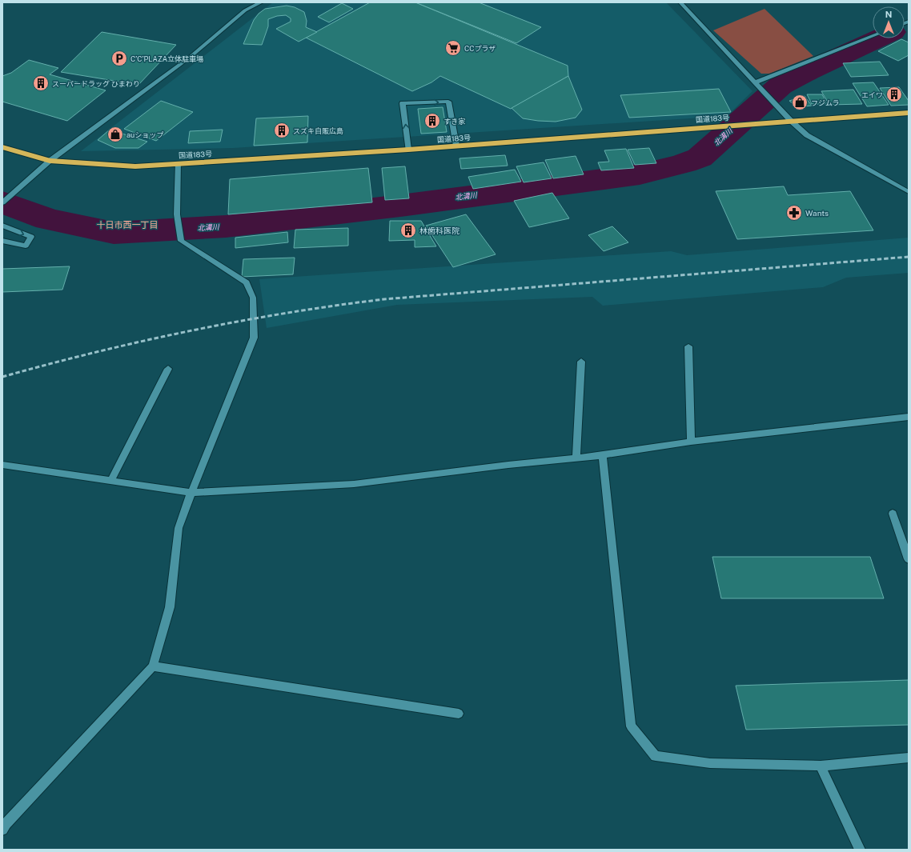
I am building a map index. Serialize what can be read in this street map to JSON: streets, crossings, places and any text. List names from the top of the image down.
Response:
{
  "streets": {
    "highway": ["国道183号"]
  },
  "districts": ["十日市西一丁目"],
  "water": ["北溝川"],
  "places": {
    "supermarket": ["CCプラザ"],
    "parking": ["C’C’PLAZA立体駐車場"],
    "building": [
      "スーパードラッグ ひまわり",
      "エイワ",
      "すき家",
      "スズキ自販広島",
      "林歯科医院"
    ],
    "shop": ["フジムラ", "auショップ"],
    "pharmacy": ["Wants"]
  },
  "north": "top"
}
